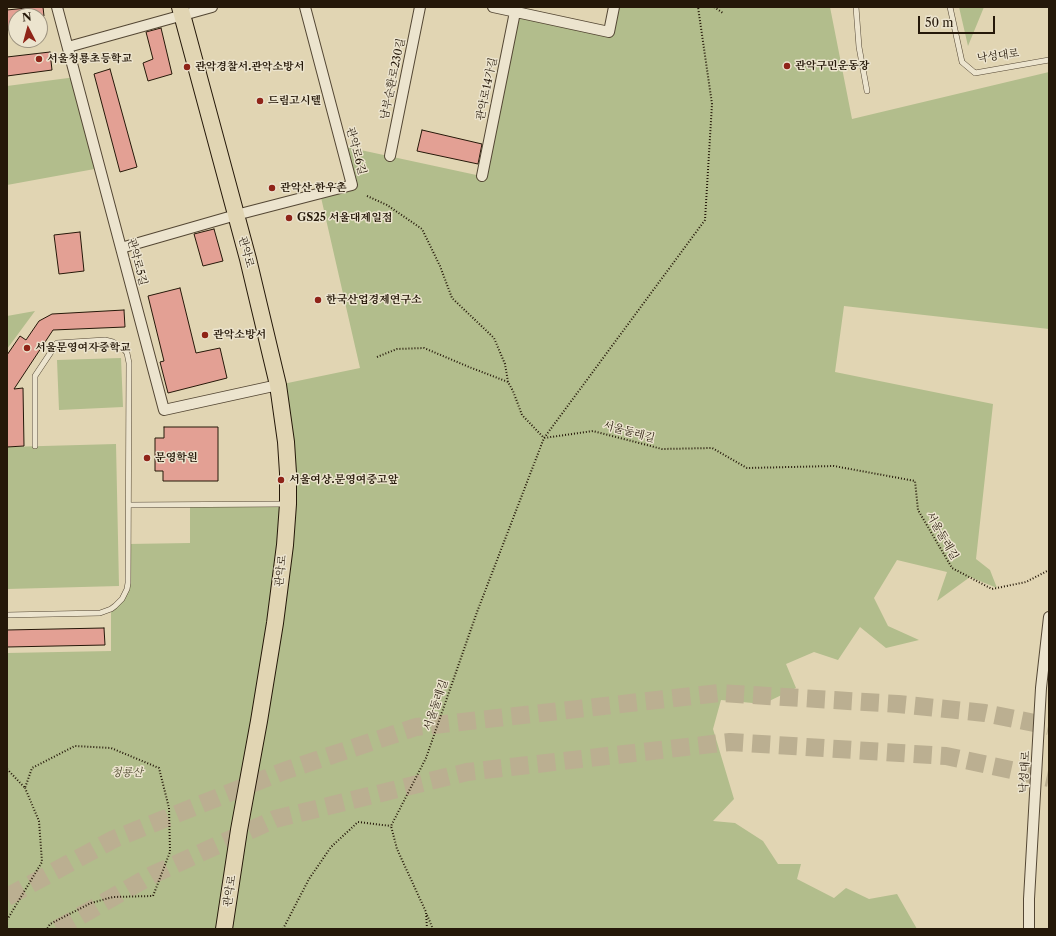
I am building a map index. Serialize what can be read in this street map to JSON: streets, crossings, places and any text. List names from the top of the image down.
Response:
{
  "streets": {
    "main road": ["관악로"],
    "street": [
      "낙성대로",
      "남부순환로230길",
      "관악로14가길",
      "관악로6길",
      "관악로5길"
    ],
    "path": ["서울둘레길"]
  },
  "crossings": [
    ["관악로6길", "관악로"],
    ["관악로", "관악로5길"]
  ],
  "parks": ["청룡산"],
  "places": [
    "서울청룡초등학교",
    "관악구민운동장",
    "관악경찰서.관악소방서",
    "드림고시텔",
    "관악산 한우촌",
    "GS25 서울대제일점",
    "한국산업경제연구소",
    "관악소방서",
    "서울문영여자중학교",
    "문영학원",
    "서울여상.문영여중고앞"
  ],
  "scale_bar": "50 m",
  "north": "top"
}
